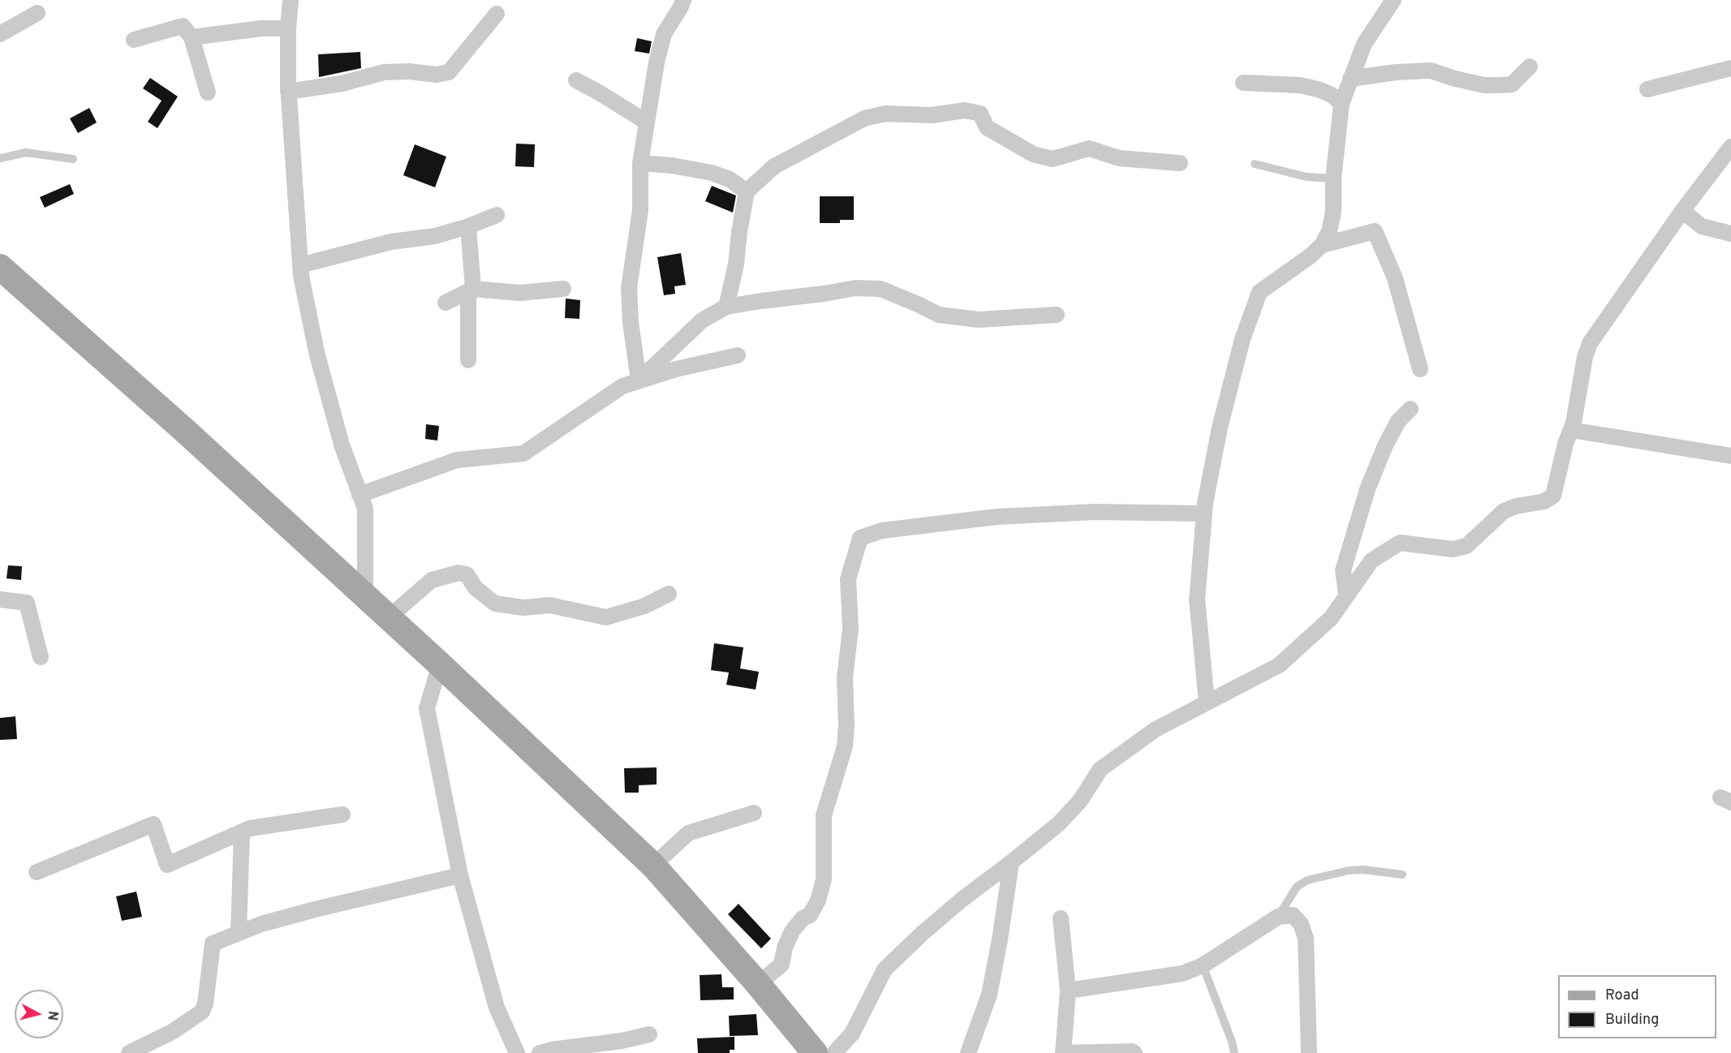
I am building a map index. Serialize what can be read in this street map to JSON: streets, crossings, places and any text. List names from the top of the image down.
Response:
{
  "legend": ["Road", "Building"],
  "north": "right"
}
